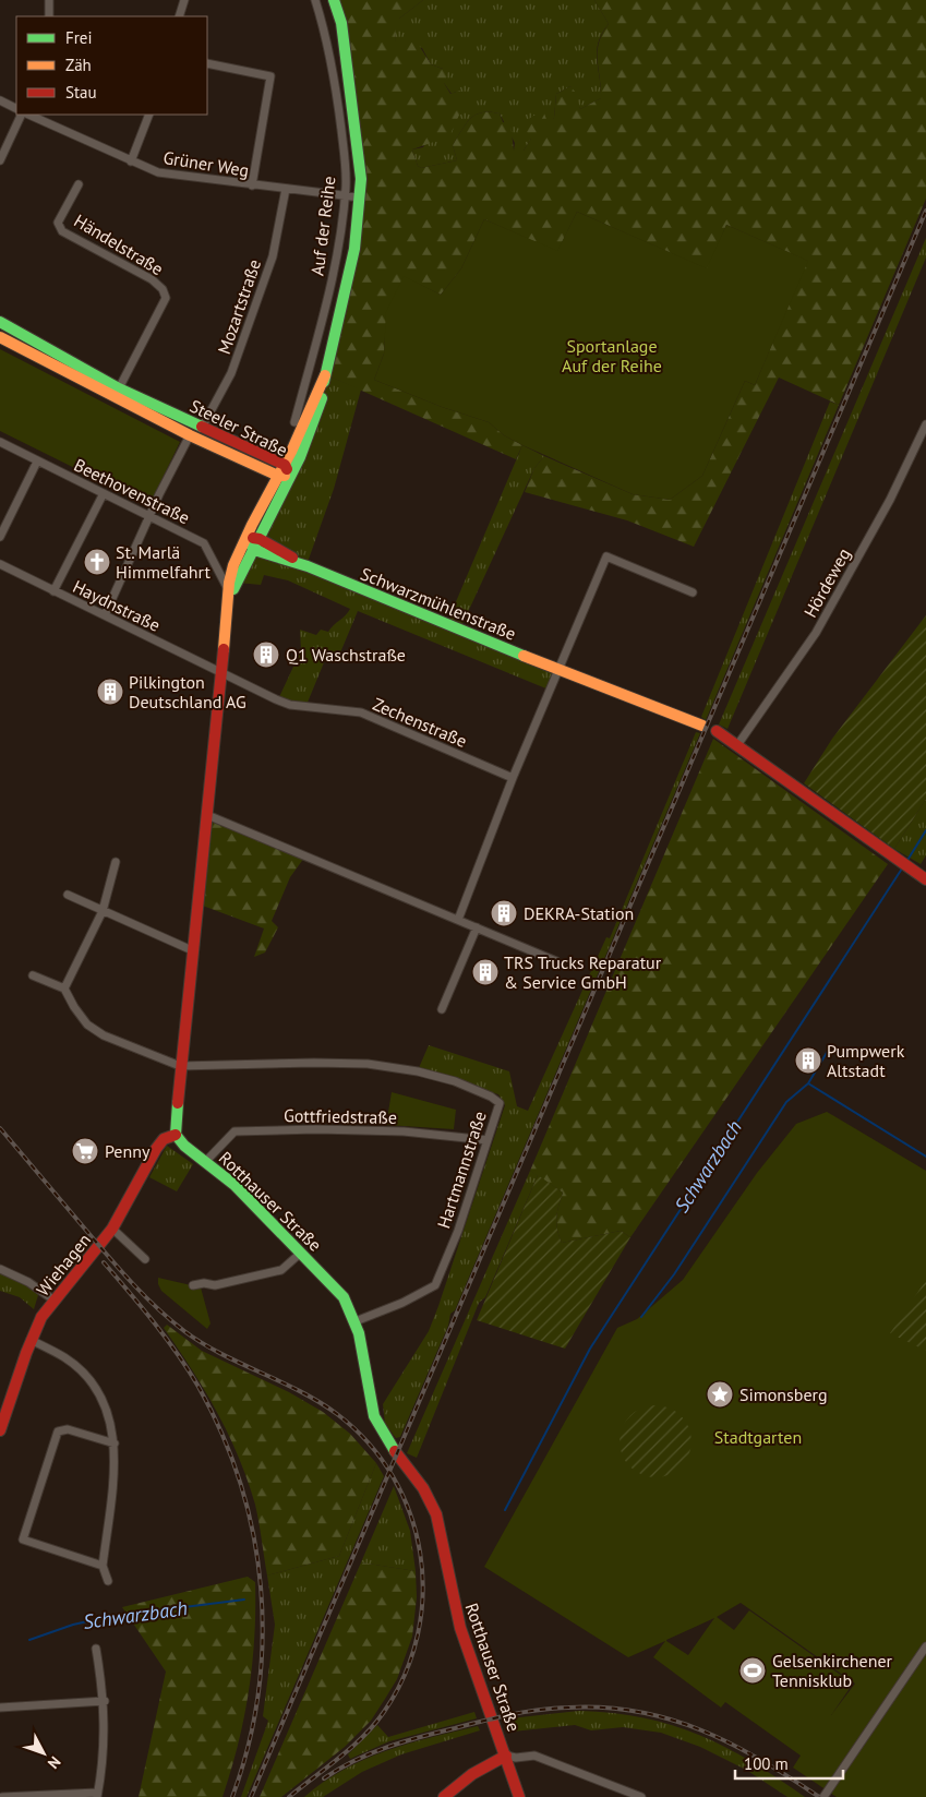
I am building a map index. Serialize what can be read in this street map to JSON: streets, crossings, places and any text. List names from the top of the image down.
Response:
{
  "streets": {
    "main road": [
      "Auf der Reihe",
      "Steeler Straße",
      "Schwarzmühlenstraße",
      "Rotthauser Straße",
      "Wiehagen"
    ],
    "street": [
      "Grüner Weg",
      "Händelstraße",
      "Mozartstraße",
      "Beethovenstraße",
      "Hördeweg",
      "Haydnstraße",
      "Zechenstraße",
      "Gottfriedstraße",
      "Hartmannstraße"
    ]
  },
  "crossings": [
    ["Grüner Weg", "Auf der Reihe"],
    ["Grüner Weg", "Mozartstraße"],
    ["Auf der Reihe", "Steeler Straße"],
    ["Auf der Reihe", "Schwarzmühlenstraße"],
    ["Händelstraße", "Steeler Straße"],
    ["Mozartstraße", "Steeler Straße"],
    ["Haydnstraße", "Zechenstraße"],
    ["Gottfriedstraße", "Hartmannstraße"],
    ["Gottfriedstraße", "Rotthauser Straße"],
    ["Hartmannstraße", "Rotthauser Straße"],
    ["Rotthauser Straße", "Wiehagen"]
  ],
  "water": ["Schwarzbach"],
  "parks": ["Sportanlage Auf der Reihe", "Stadtgarten"],
  "places": {
    "church": ["St. Marlä Himmelfahrt"],
    "building": [
      "Q1 Waschstraße",
      "Pilkington Deutschland AG",
      "DEKRA-Station",
      "TRS Trucks Reparatur & Service GmbH",
      "Pumpwerk Altstadt"
    ],
    "supermarket": ["Penny"],
    "place": ["Simonsberg"],
    "sports": ["Gelsenkirchener Tennisklub"]
  },
  "legend": ["Frei", "Zäh", "Stau"],
  "scale_bar": "100 m",
  "north": "bottom right"
}
